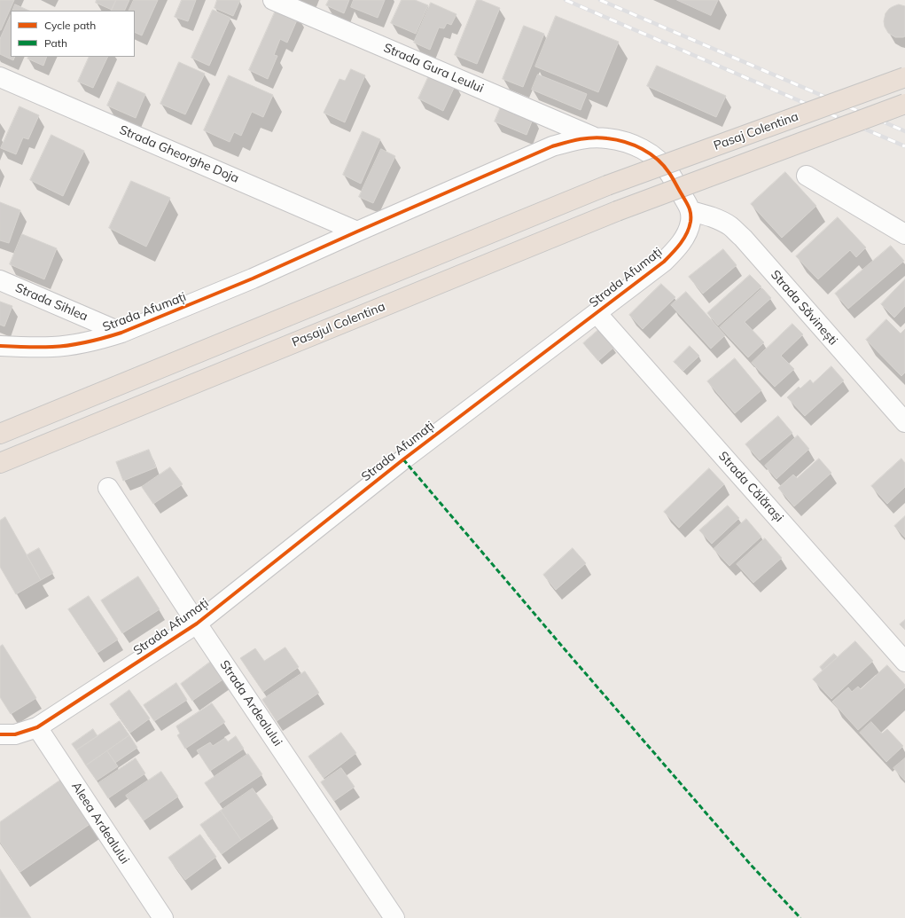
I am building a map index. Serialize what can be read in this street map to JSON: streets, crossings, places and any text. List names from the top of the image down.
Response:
{
  "streets": {
    "highway": ["Pasaj Colentina", "Pasajul Colentina"],
    "street": [
      "Strada Gura Leului",
      "Strada Gheorghe Doja",
      "Strada Afumați",
      "Strada Sihlea",
      "Strada Săvinești",
      "Strada Călărași",
      "Strada Ardealului",
      "Aleea Ardealului"
    ]
  },
  "crossings": [
    ["Strada Gura Leului", "Strada Afumați"],
    ["Pasaj Colentina", "Pasajul Colentina"],
    ["Strada Gheorghe Doja", "Strada Afumați"],
    ["Strada Afumați", "Strada Sihlea"],
    ["Strada Afumați", "Strada Săvinești"],
    ["Strada Afumați", "Strada Călărași"],
    ["Strada Afumați", "Strada Ardealului"],
    ["Strada Afumați", "Aleea Ardealului"]
  ],
  "legend": ["Cycle path", "Path"]
}
